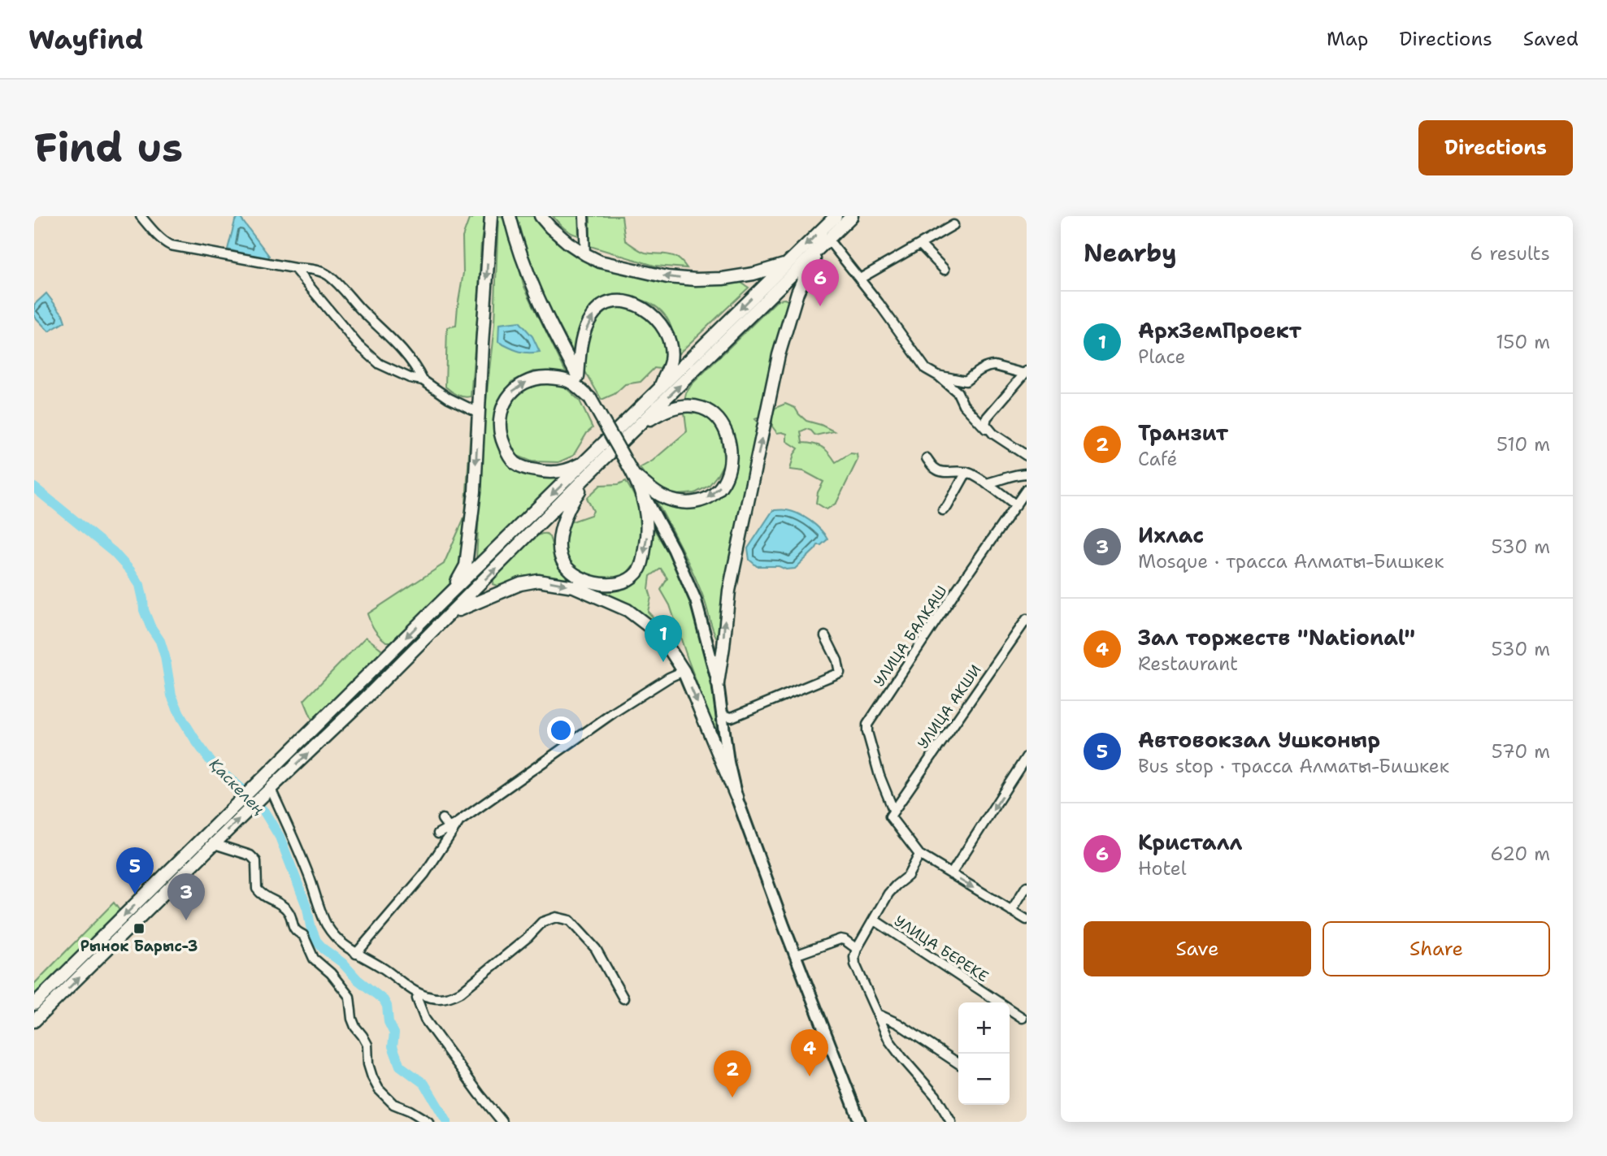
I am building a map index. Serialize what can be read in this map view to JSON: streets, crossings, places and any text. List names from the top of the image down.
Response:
{
  "streets": {
    "street": ["УЛИЦА БАЛКАШ", "УЛИЦА АКШИ", "УЛИЦА БЕРЕКЕ"]
  },
  "crossings": [
    ["УЛИЦА БАЛКАШ", "УЛИЦА АКШИ"]
  ],
  "water": ["Қаскелең"],
  "places": {
    "transit": ["Рынок Барыс-3"]
  },
  "page": {
    "header": "Wayfind",
    "nav": ["Map", "Directions", "Saved"],
    "buttons": [
      "Directions",
      ["Save", "Share"]
    ],
    "title": "Find us",
    "heading": ["Nearby", "6 results"],
    "pins": [
      "6",
      "1",
      "5",
      "3",
      "4",
      "2"
    ],
    "list": [
      {
        "mark": "1",
        "name": "АрхЗемПроект",
        "note": "Place",
        "value": "150 m"
      },
      {
        "mark": "2",
        "name": "Транзит",
        "note": "Café",
        "value": "510 m"
      },
      {
        "mark": "3",
        "name": "Ихлас",
        "note": "Mosque · трасса Алматы-Бишкек",
        "value": "530 m"
      },
      {
        "mark": "4",
        "name": "Зал торжеств \"National\"",
        "note": "Restaurant",
        "value": "530 m"
      },
      {
        "mark": "5",
        "name": "Автовокзал Ушконыр",
        "note": "Bus stop · трасса Алматы-Бишкек",
        "value": "570 m"
      },
      {
        "mark": "6",
        "name": "Кристалл",
        "note": "Hotel",
        "value": "620 m"
      }
    ],
    "map_buttons": ["+", "−"]
  }
}
